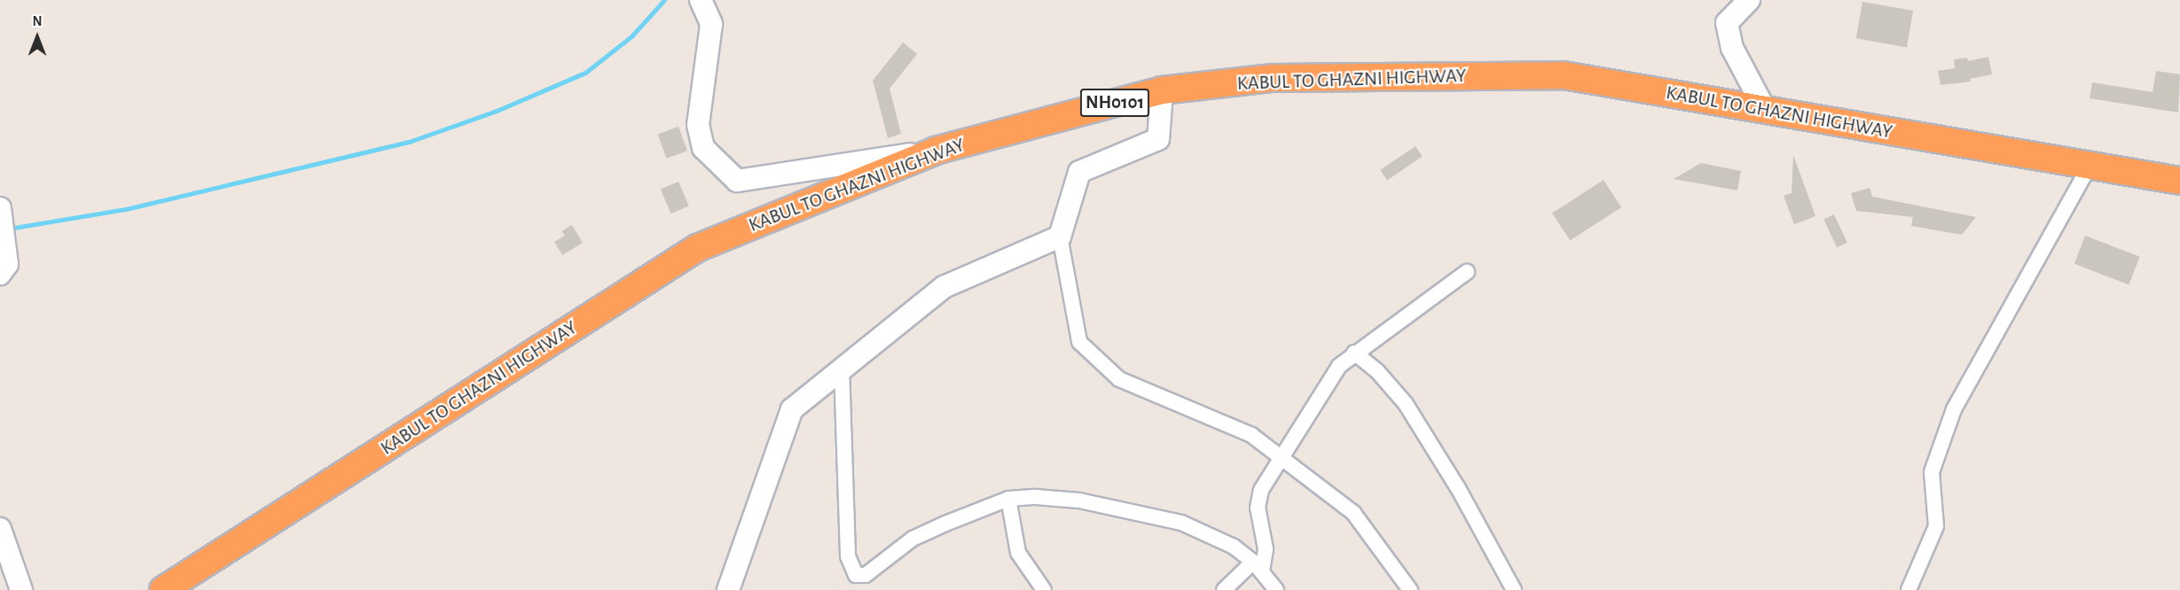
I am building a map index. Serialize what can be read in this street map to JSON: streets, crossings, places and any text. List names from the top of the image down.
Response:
{
  "streets": {
    "highway": ["KABUL TO GHAZNI HIGHWAY", "NH0101"]
  },
  "north": "top"
}
